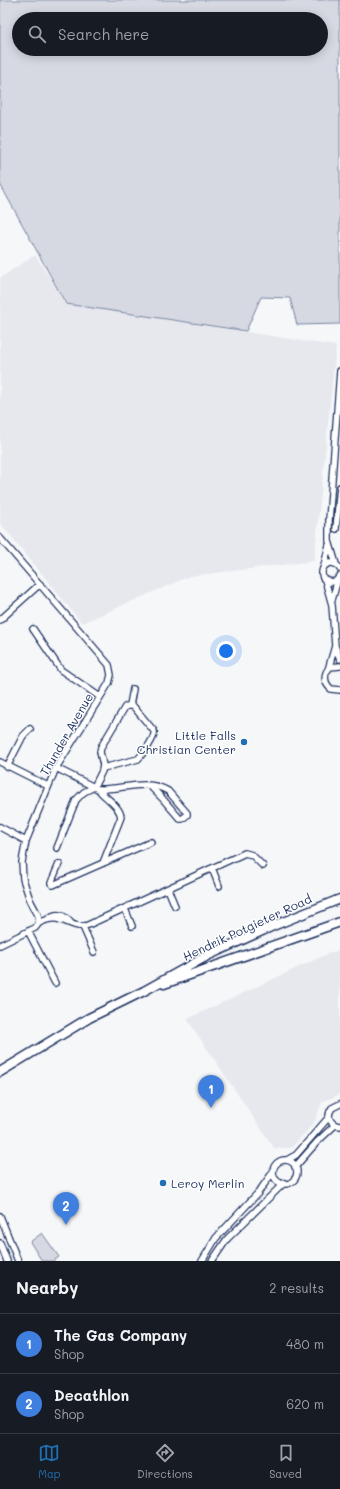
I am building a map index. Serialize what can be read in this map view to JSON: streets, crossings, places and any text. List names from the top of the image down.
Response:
{
  "streets": {
    "main road": ["Hendrik Potgieter Road"],
    "street": ["Thunder Avenue"]
  },
  "places": ["Little Falls Christian Center", "Leroy Merlin"],
  "page": {
    "search": "Search here",
    "pins": ["1", "2"],
    "heading": ["Nearby", "2 results"],
    "list": [
      {
        "mark": "1",
        "name": "The Gas Company",
        "note": "Shop",
        "value": "480 m"
      },
      {
        "mark": "2",
        "name": "Decathlon",
        "note": "Shop",
        "value": "620 m"
      }
    ],
    "nav": ["Map", "Directions", "Saved"]
  }
}
